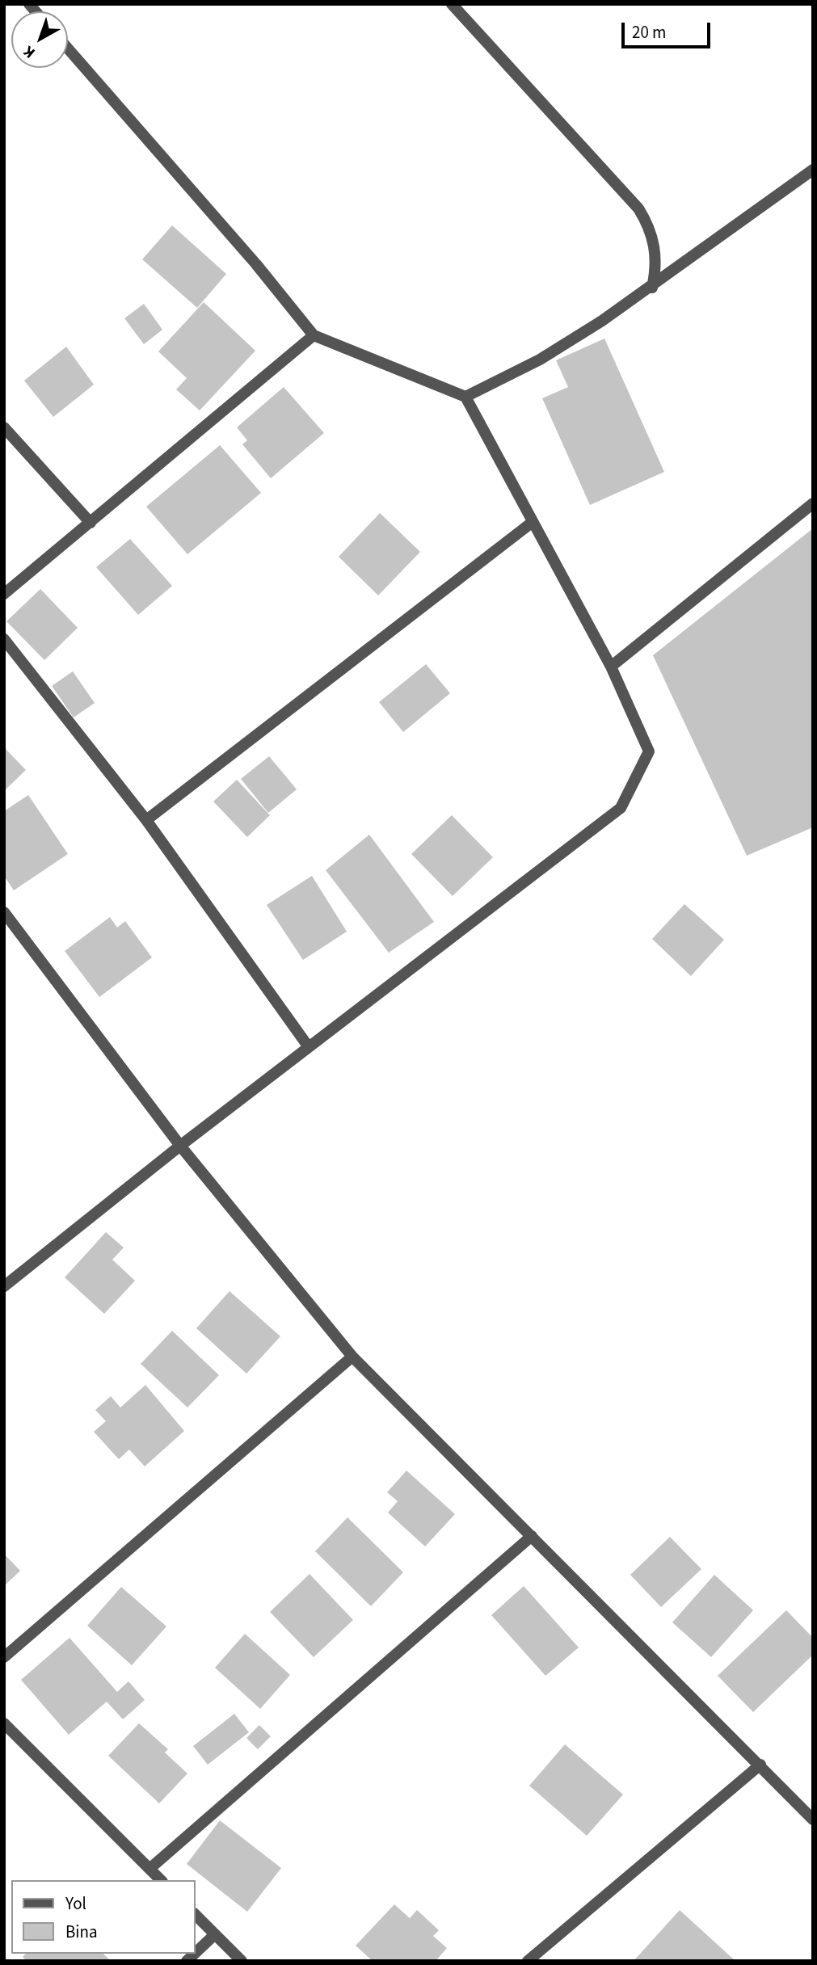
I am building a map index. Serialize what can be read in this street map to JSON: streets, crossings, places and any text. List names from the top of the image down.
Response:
{
  "legend": ["Yol", "Bina"],
  "scale_bar": "20 m",
  "north": "bottom left"
}
